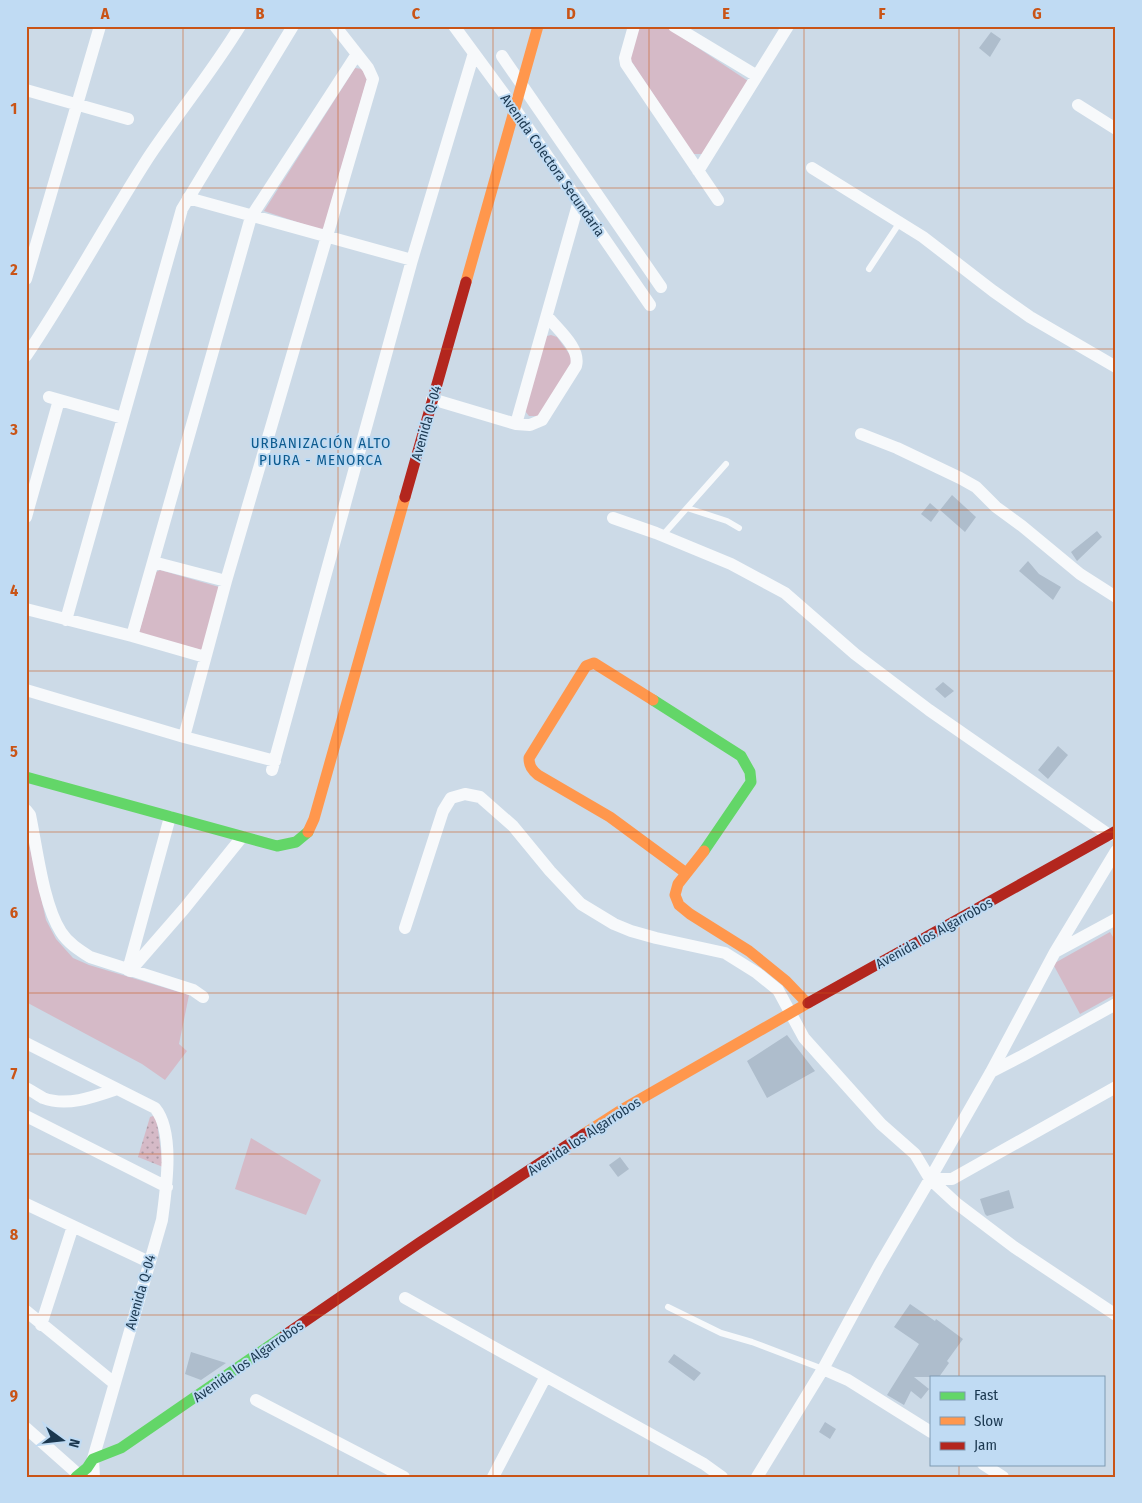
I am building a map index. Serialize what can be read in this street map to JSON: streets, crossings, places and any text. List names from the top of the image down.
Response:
{
  "streets": {
    "street": ["Avenida Colectora Secundaria", "Avenida Q-04", "Avenida los Algarrobos"]
  },
  "crossings": [
    ["Avenida Colectora Secundaria", "Avenida Q-04"],
    ["Avenida Q-04", "Avenida los Algarrobos"]
  ],
  "districts": ["URBANIZACIÓN ALTO PIURA - MENORCA"],
  "legend": ["Fast", "Slow", "Jam"],
  "north": "right",
  "grid": {
    "columns": [
      "A",
      "B",
      "C",
      "D",
      "E",
      "F",
      "G"
    ],
    "rows": [
      "1",
      "2",
      "3",
      "4",
      "5",
      "6",
      "7",
      "8",
      "9"
    ]
  }
}
